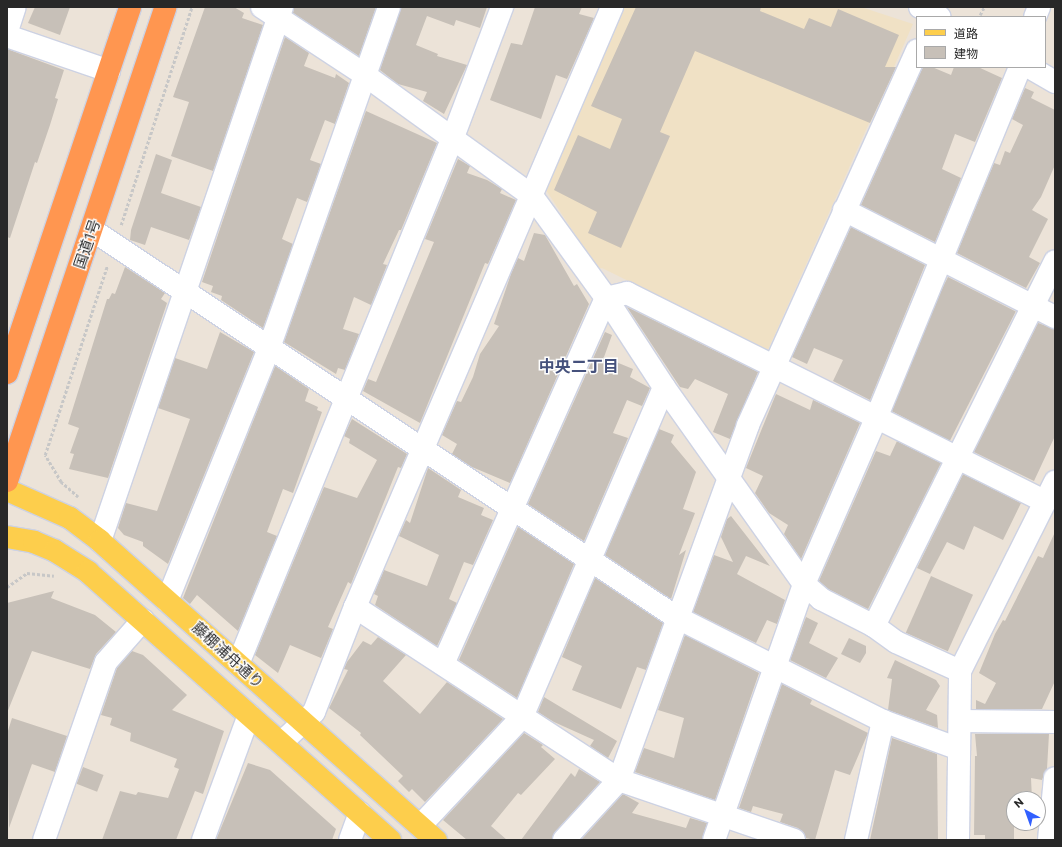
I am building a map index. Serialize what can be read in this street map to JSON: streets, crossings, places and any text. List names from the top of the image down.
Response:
{
  "streets": {
    "highway": ["国道1号"],
    "main road": ["藤棚浦舟通り"]
  },
  "districts": ["中央二丁目"],
  "legend": ["道路", "建物"],
  "north": "top left"
}
